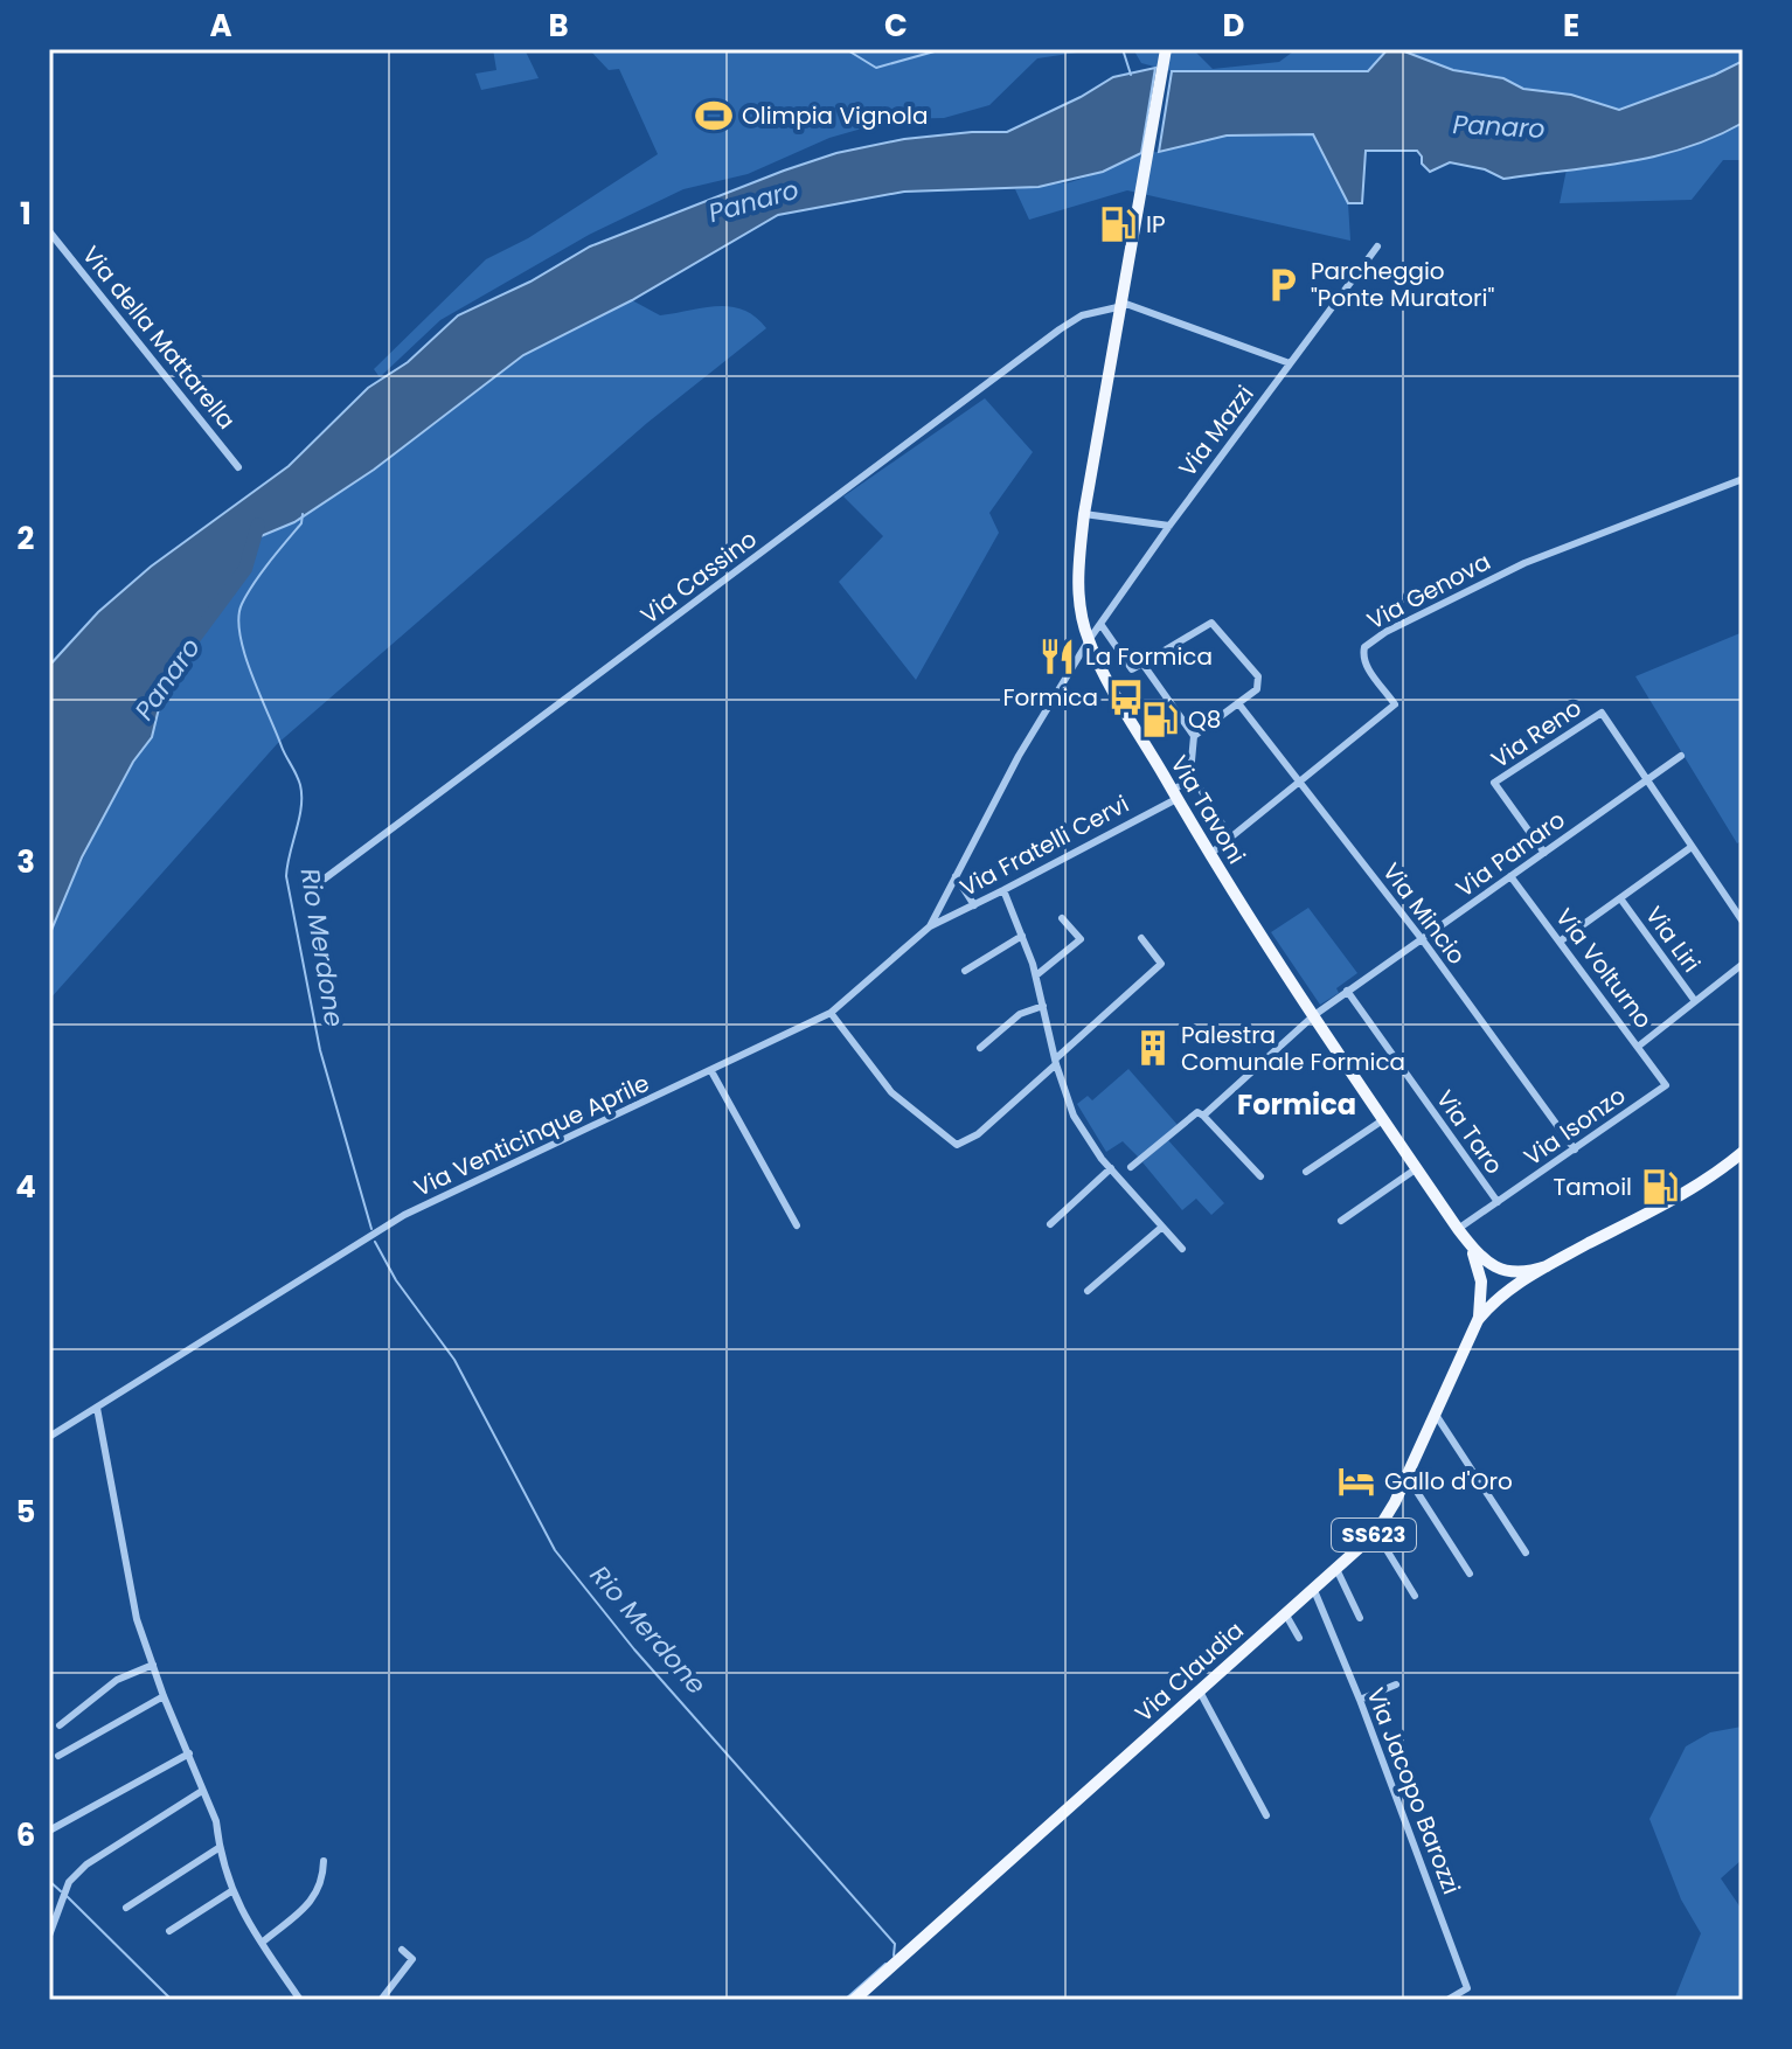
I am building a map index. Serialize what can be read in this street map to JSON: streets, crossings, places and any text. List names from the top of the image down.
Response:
{
  "streets": {
    "main road": ["Via Tavoni", "SS623", "Via Claudia"],
    "street": [
      "Via della Mattarella",
      "Via Mazzi",
      "Via Cassino",
      "Via Genova",
      "Via Reno",
      "Via Fratelli Cervi",
      "Via Panaro",
      "Via Mincio",
      "Via Liri",
      "Via Volturno",
      "Via Isonzo",
      "Via Taro",
      "Via Venticinque Aprile",
      "Via Jacopo Barozzi"
    ]
  },
  "crossings": [
    ["Via Mazzi", "Via Tavoni"],
    ["Via Mazzi", "Via Venticinque Aprile"],
    ["Via Cassino", "Via Tavoni"],
    ["Via Genova", "Via Tavoni"],
    ["Via Genova", "Via Mincio"],
    ["Via Reno", "Via Panaro"],
    ["Via Tavoni", "Via Fratelli Cervi"],
    ["Via Tavoni", "Via Panaro"],
    ["Via Tavoni", "Via Isonzo"],
    ["Via Tavoni", "Via Venticinque Aprile"],
    ["Via Tavoni", "Via Claudia"],
    ["Via Fratelli Cervi", "Via Venticinque Aprile"],
    ["Via Panaro", "Via Mincio"],
    ["Via Panaro", "Via Volturno"],
    ["Via Panaro", "Via Taro"],
    ["Via Mincio", "Via Isonzo"],
    ["Via Volturno", "Via Isonzo"],
    ["Via Isonzo", "Via Taro"],
    ["Via Claudia", "Via Jacopo Barozzi"]
  ],
  "districts": ["Formica"],
  "water": ["Panaro", "Rio Merdone"],
  "places": {
    "sports": ["Olimpia Vignola"],
    "fuel station": ["IP", "Q8", "Tamoil"],
    "parking": ["Parcheggio \"Ponte Muratori\""],
    "restaurant": ["La Formica"],
    "bus stop": ["Formica"],
    "building": ["Palestra Comunale Formica"],
    "hotel": ["Gallo d'Oro"]
  },
  "grid": {
    "columns": [
      "A",
      "B",
      "C",
      "D",
      "E"
    ],
    "rows": [
      "1",
      "2",
      "3",
      "4",
      "5",
      "6"
    ]
  }
}
